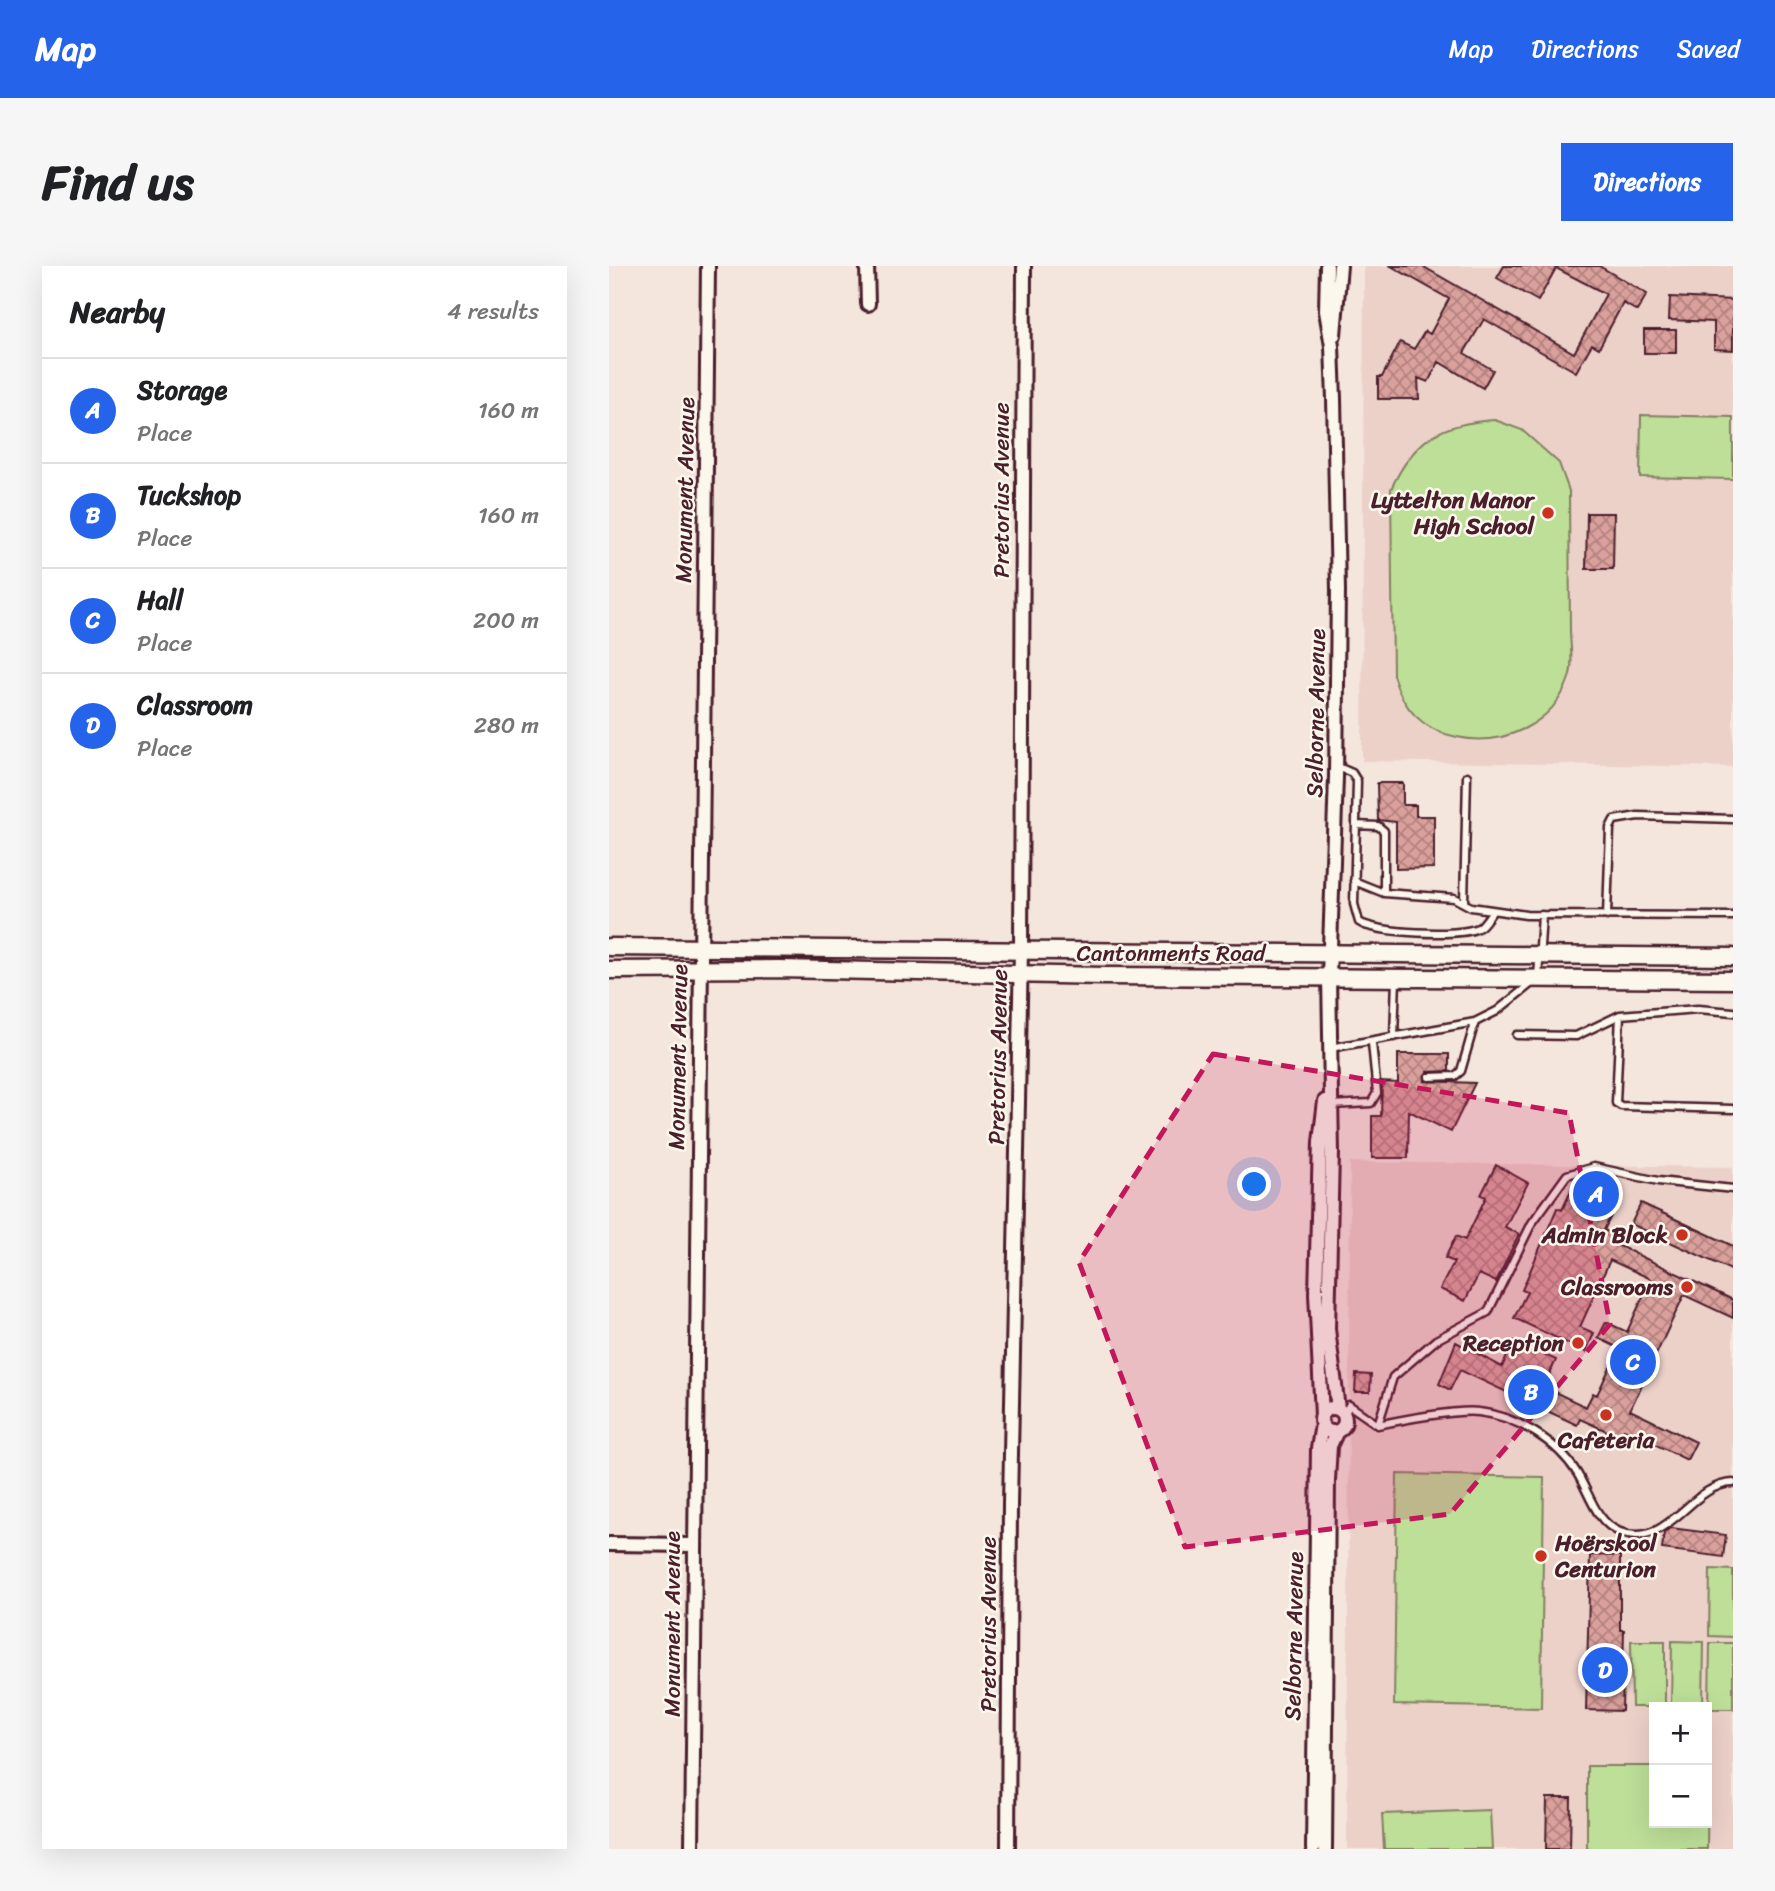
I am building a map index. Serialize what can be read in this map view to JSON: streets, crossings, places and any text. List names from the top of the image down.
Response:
{
  "streets": {
    "main road": ["Cantonments Road"],
    "street": ["Monument Avenue", "Pretorius Avenue", "Selborne Avenue"]
  },
  "crossings": [
    ["Monument Avenue", "Cantonments Road"],
    ["Pretorius Avenue", "Cantonments Road"],
    ["Selborne Avenue", "Cantonments Road"]
  ],
  "places": [
    "Lyttelton Manor High School",
    "Admin Block",
    "Classrooms",
    "Reception",
    "Cafeteria",
    "Hoërskool Centurion"
  ],
  "page": {
    "header": "Map",
    "nav": ["Map", "Directions", "Saved"],
    "title": "Find us",
    "buttons": "Directions",
    "heading": ["Nearby", "4 results"],
    "list": [
      {
        "mark": "A",
        "name": "Storage",
        "note": "Place",
        "value": "160 m"
      },
      {
        "mark": "B",
        "name": "Tuckshop",
        "note": "Place",
        "value": "160 m"
      },
      {
        "mark": "C",
        "name": "Hall",
        "note": "Place",
        "value": "200 m"
      },
      {
        "mark": "D",
        "name": "Classroom",
        "note": "Place",
        "value": "280 m"
      }
    ],
    "pins": [
      "A",
      "C",
      "B",
      "D"
    ],
    "map_buttons": ["+", "−"]
  }
}
